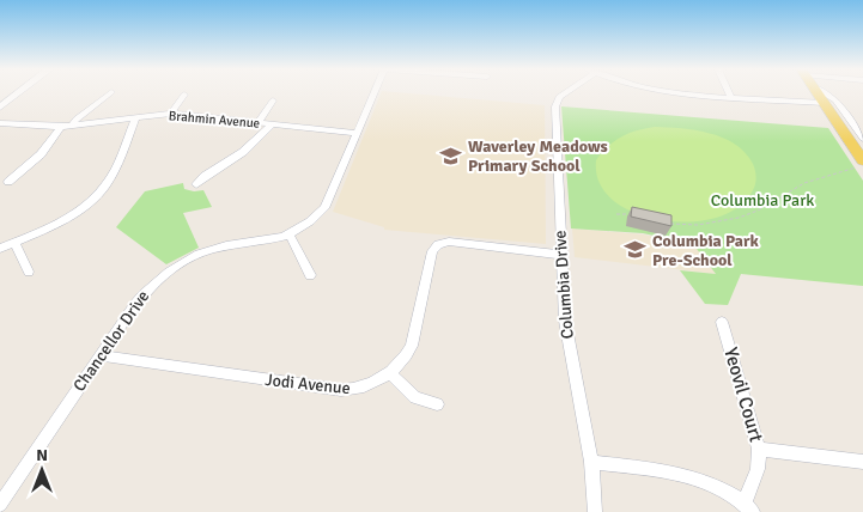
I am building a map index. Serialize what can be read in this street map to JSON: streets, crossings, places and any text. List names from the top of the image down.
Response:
{
  "streets": {
    "street": [
      "Brahmin Avenue",
      "Columbia Drive",
      "Chancellor Drive",
      "Jodi Avenue",
      "Yeovil Court"
    ]
  },
  "crossings": [
    ["Brahmin Avenue", "Chancellor Drive"],
    ["Columbia Drive", "Jodi Avenue"],
    ["Chancellor Drive", "Jodi Avenue"]
  ],
  "parks": ["Columbia Park"],
  "places": {
    "school or university": ["Waverley Meadows Primary School", "Columbia Park Pre-School"]
  },
  "north": "top"
}
